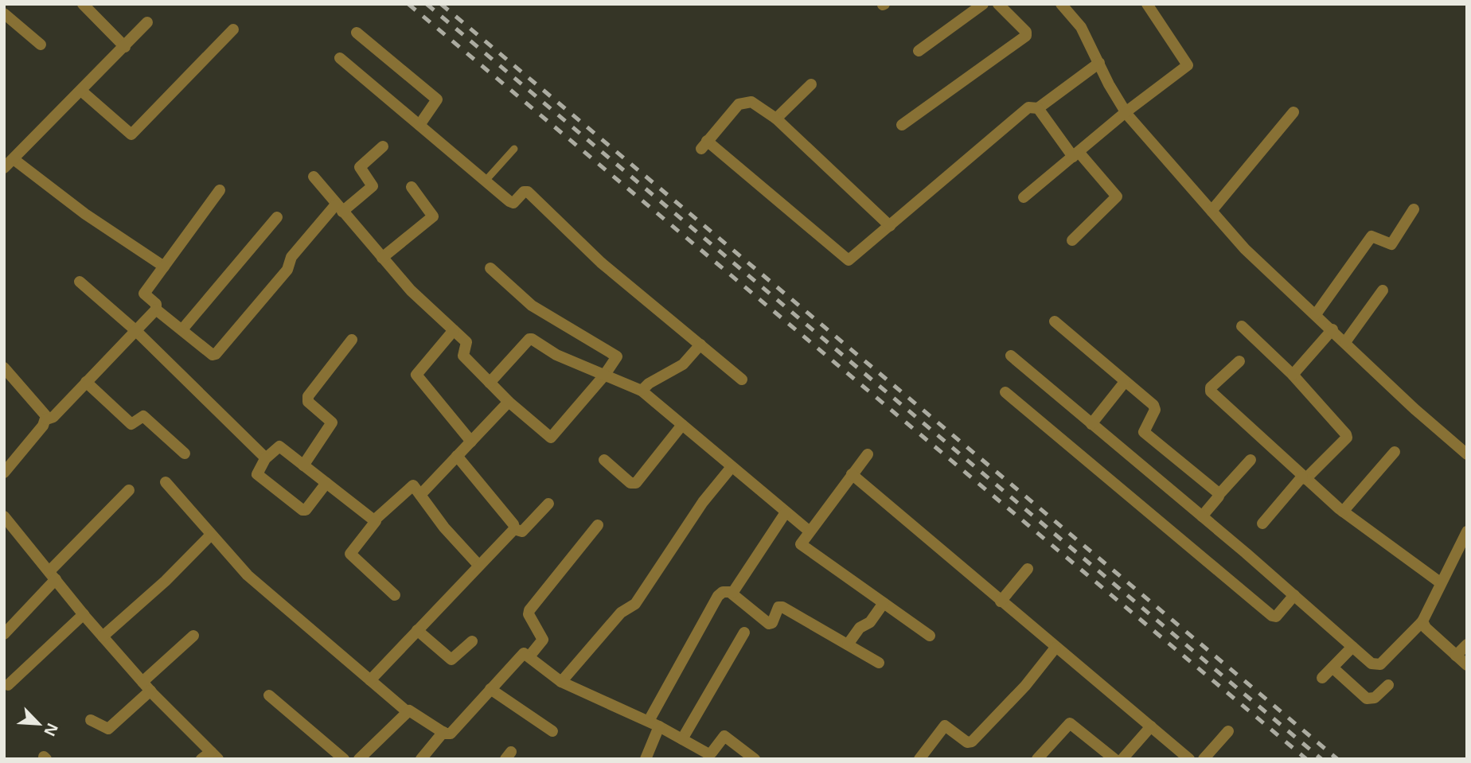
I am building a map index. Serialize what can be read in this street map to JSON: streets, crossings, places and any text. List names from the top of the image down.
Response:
{
  "north": "bottom right"
}
